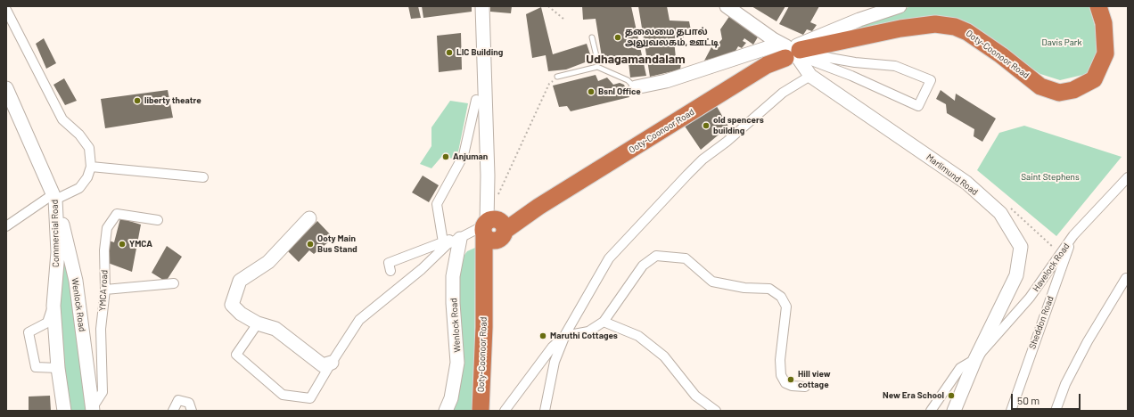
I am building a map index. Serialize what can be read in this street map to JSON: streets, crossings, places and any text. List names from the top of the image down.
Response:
{
  "streets": {
    "highway": ["Ooty-Coonoor Road"],
    "street": [
      "Marlimund Road",
      "Commercial Road",
      "Havelock Road",
      "YMCA road",
      "Wenlock Road",
      "Sheddon Road"
    ]
  },
  "crossings": [
    ["Ooty-Coonoor Road", "Marlimund Road"],
    ["Marlimund Road", "Havelock Road"],
    ["Commercial Road", "Wenlock Road"],
    ["Havelock Road", "Sheddon Road"],
    ["YMCA road", "Wenlock Road"]
  ],
  "districts": ["Udhagamandalam"],
  "parks": ["Davis Park", "Saint Stephens"],
  "places": [
    "தலைமை தபால் அலுவலகம், ஊட்டி",
    "LIC Building",
    "Bsnl Office",
    "liberty theatre",
    "old spencers building",
    "Anjuman",
    "YMCA",
    "Ooty Main Bus Stand",
    "Maruthi Cottages",
    "Hill view cottage",
    "New Era School"
  ],
  "scale_bar": "50 m"
}
